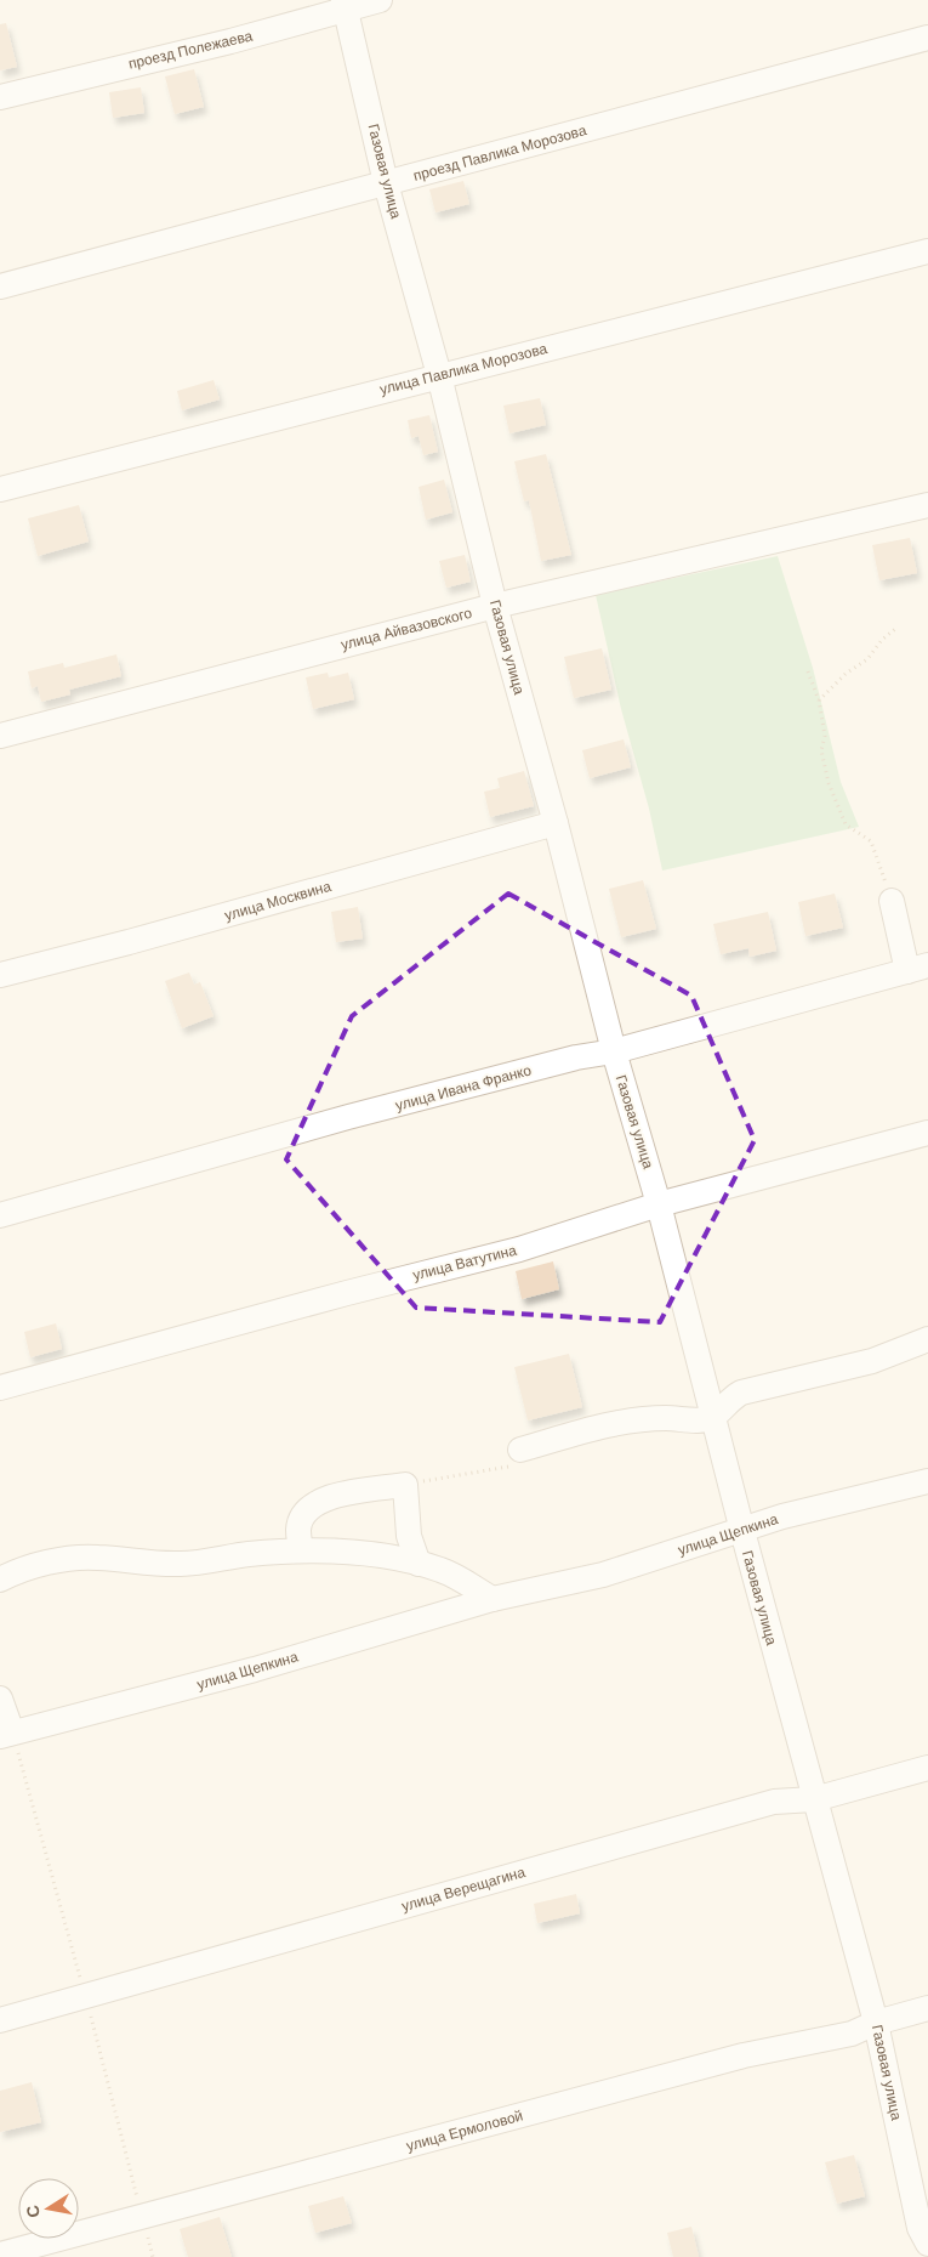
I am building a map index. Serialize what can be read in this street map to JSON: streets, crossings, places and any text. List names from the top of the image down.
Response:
{
  "streets": {
    "street": [
      "проезд Полежаева",
      "проезд Павлика Морозова",
      "Газовая улица",
      "улица Павлика Морозова",
      "улица Айвазовского",
      "улица Москвина",
      "улица Ивана Франко",
      "улица Ватутина",
      "улица Щепкина",
      "улица Верещагина",
      "улица Ермоловой"
    ]
  },
  "crossings": [
    ["проезд Полежаева", "Газовая улица"],
    ["проезд Павлика Морозова", "Газовая улица"],
    ["Газовая улица", "улица Павлика Морозова"],
    ["Газовая улица", "улица Айвазовского"],
    ["Газовая улица", "улица Москвина"],
    ["Газовая улица", "улица Ивана Франко"],
    ["Газовая улица", "улица Ватутина"],
    ["Газовая улица", "улица Щепкина"],
    ["Газовая улица", "улица Верещагина"],
    ["Газовая улица", "улица Ермоловой"]
  ],
  "north": "left"
}
